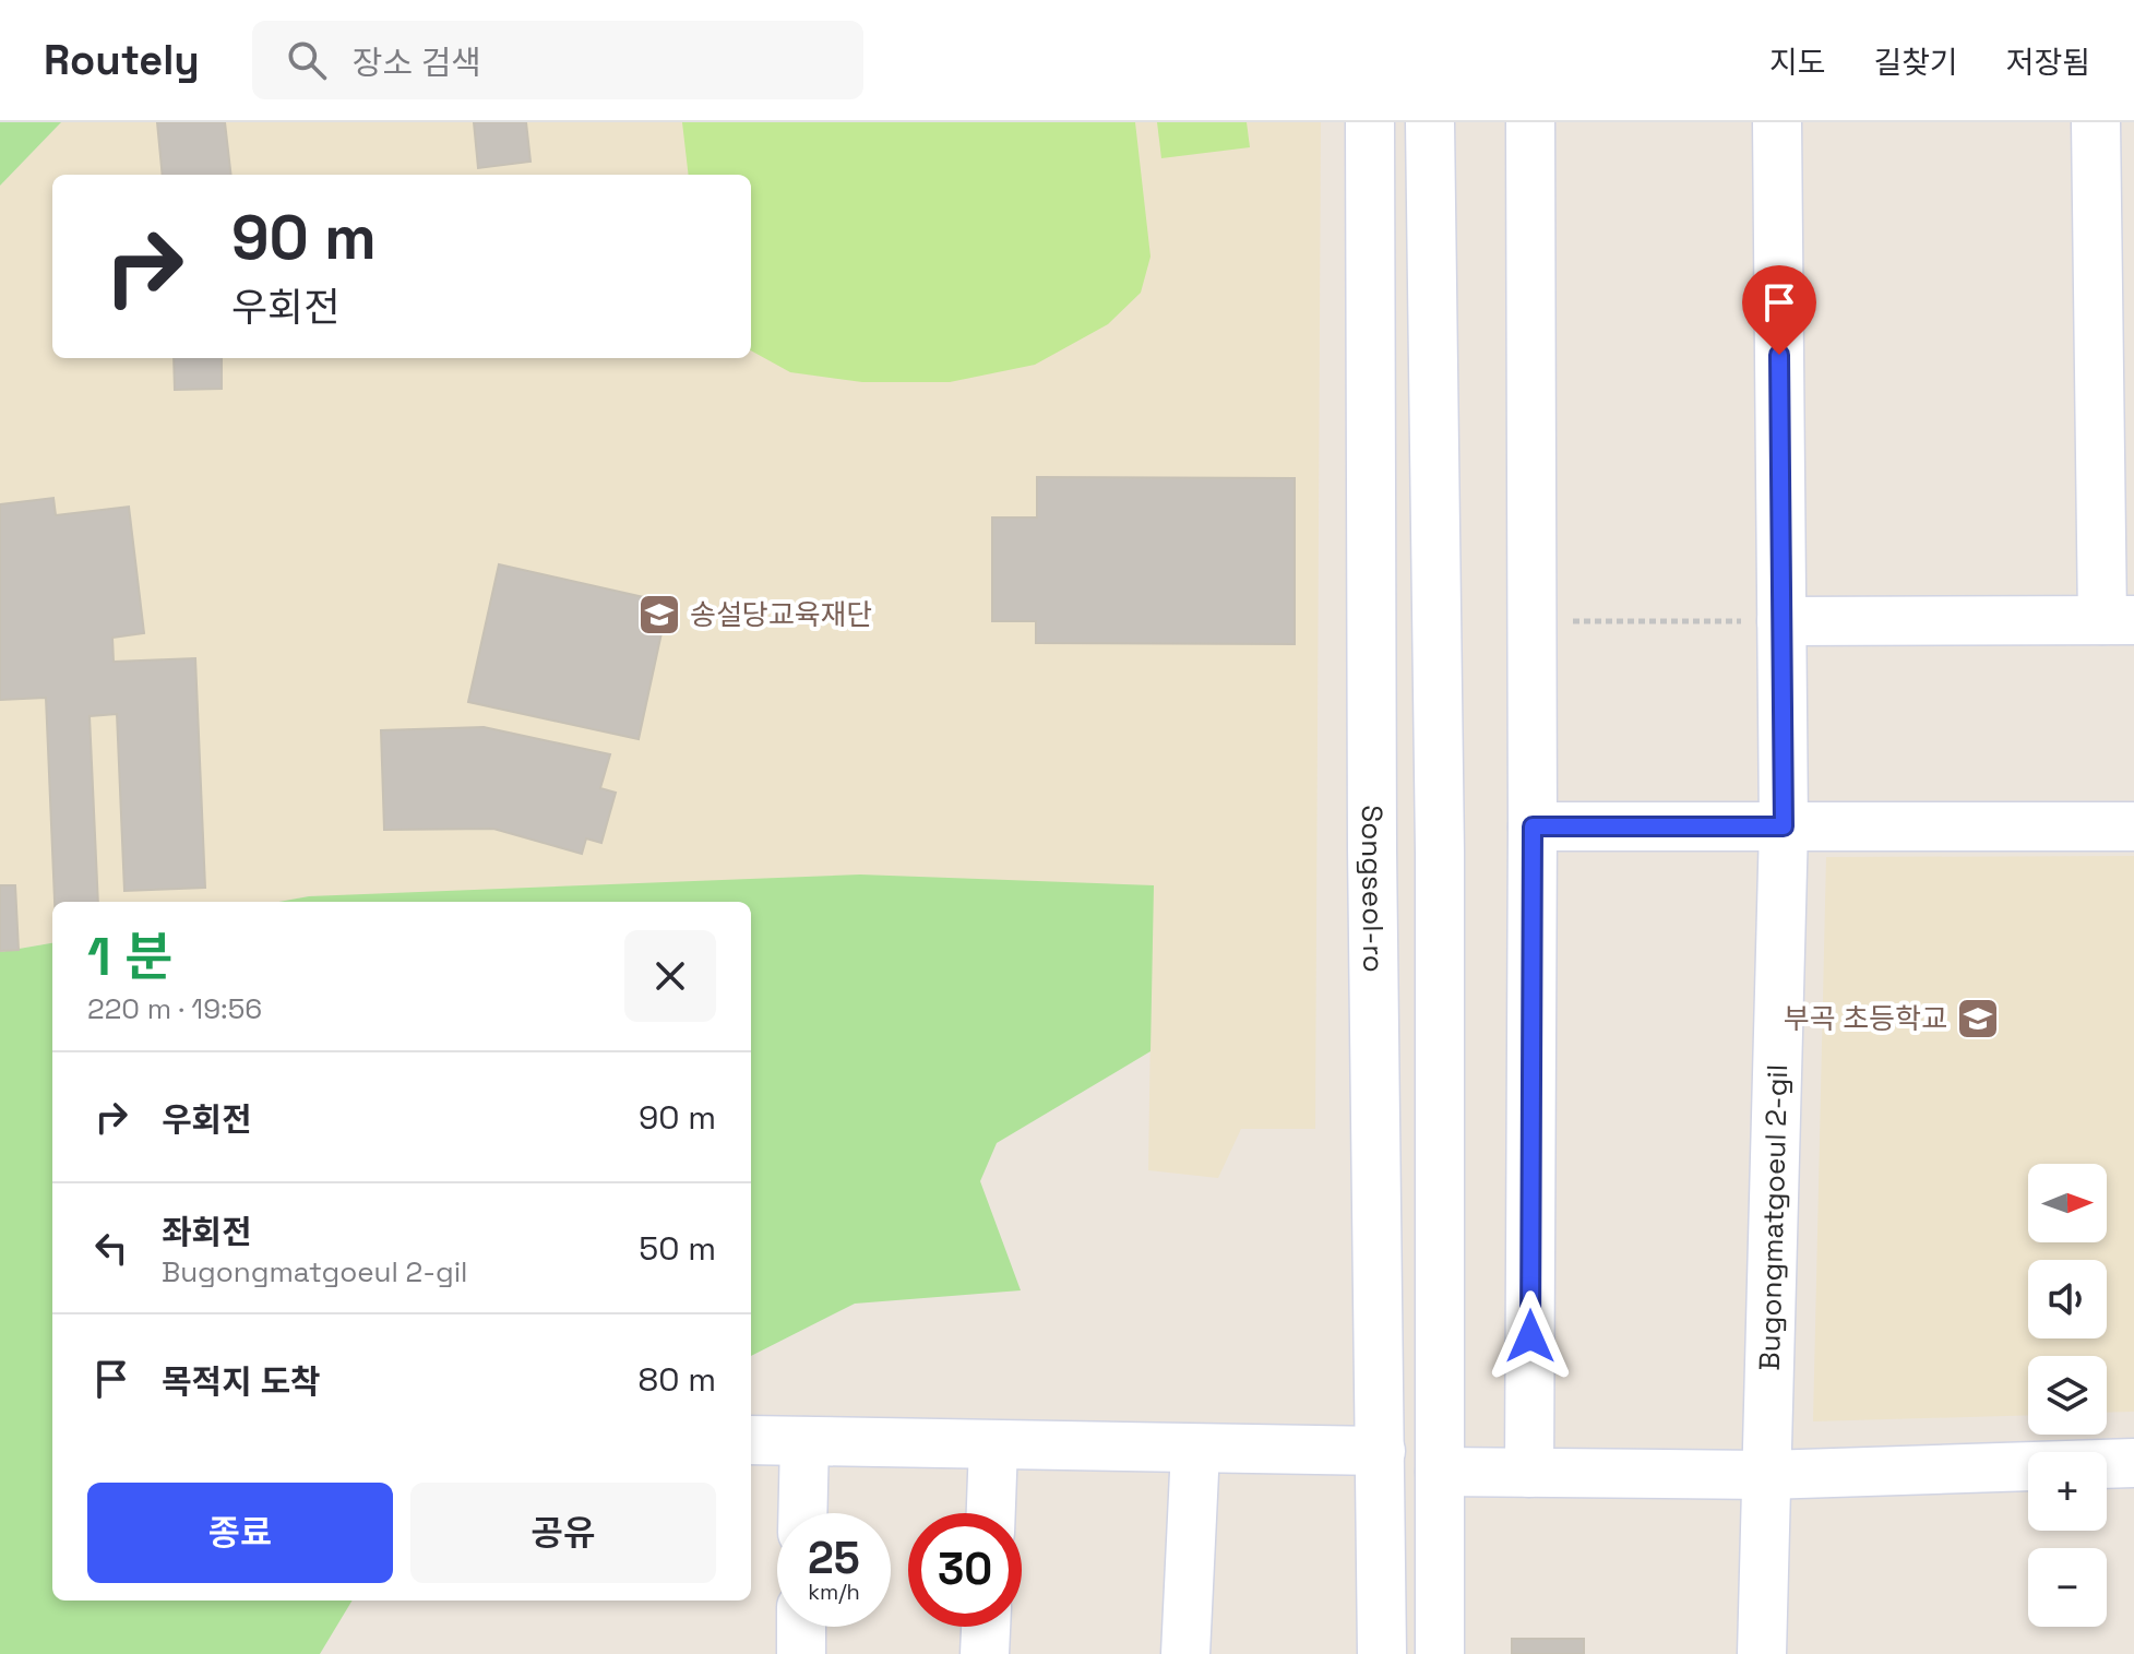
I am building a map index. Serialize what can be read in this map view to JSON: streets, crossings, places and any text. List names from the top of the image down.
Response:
{
  "streets": {
    "street": ["Songseol-ro", "Bugongmatgoeul 2-gil"]
  },
  "places": {
    "school or university": ["송설당교육재단", "부곡 초등학교"]
  },
  "north": "right",
  "page": {
    "header": "Routely",
    "search": "장소 검색",
    "nav": ["지도", "길찾기", "저장됨"],
    "turn": ["90 m", "우회전"],
    "heading": ["1 분", "220 m · 19:56"],
    "list": [
      {
        "name": "우회전",
        "value": "90 m"
      },
      {
        "name": "좌회전",
        "note": "Bugongmatgoeul 2-gil",
        "value": "50 m"
      },
      {
        "name": "목적지 도착",
        "value": "80 m"
      }
    ],
    "map_buttons": ["+", "−"],
    "buttons": ["종료", "공유"],
    "speed": "25 km/h",
    "limit": "30"
  }
}
